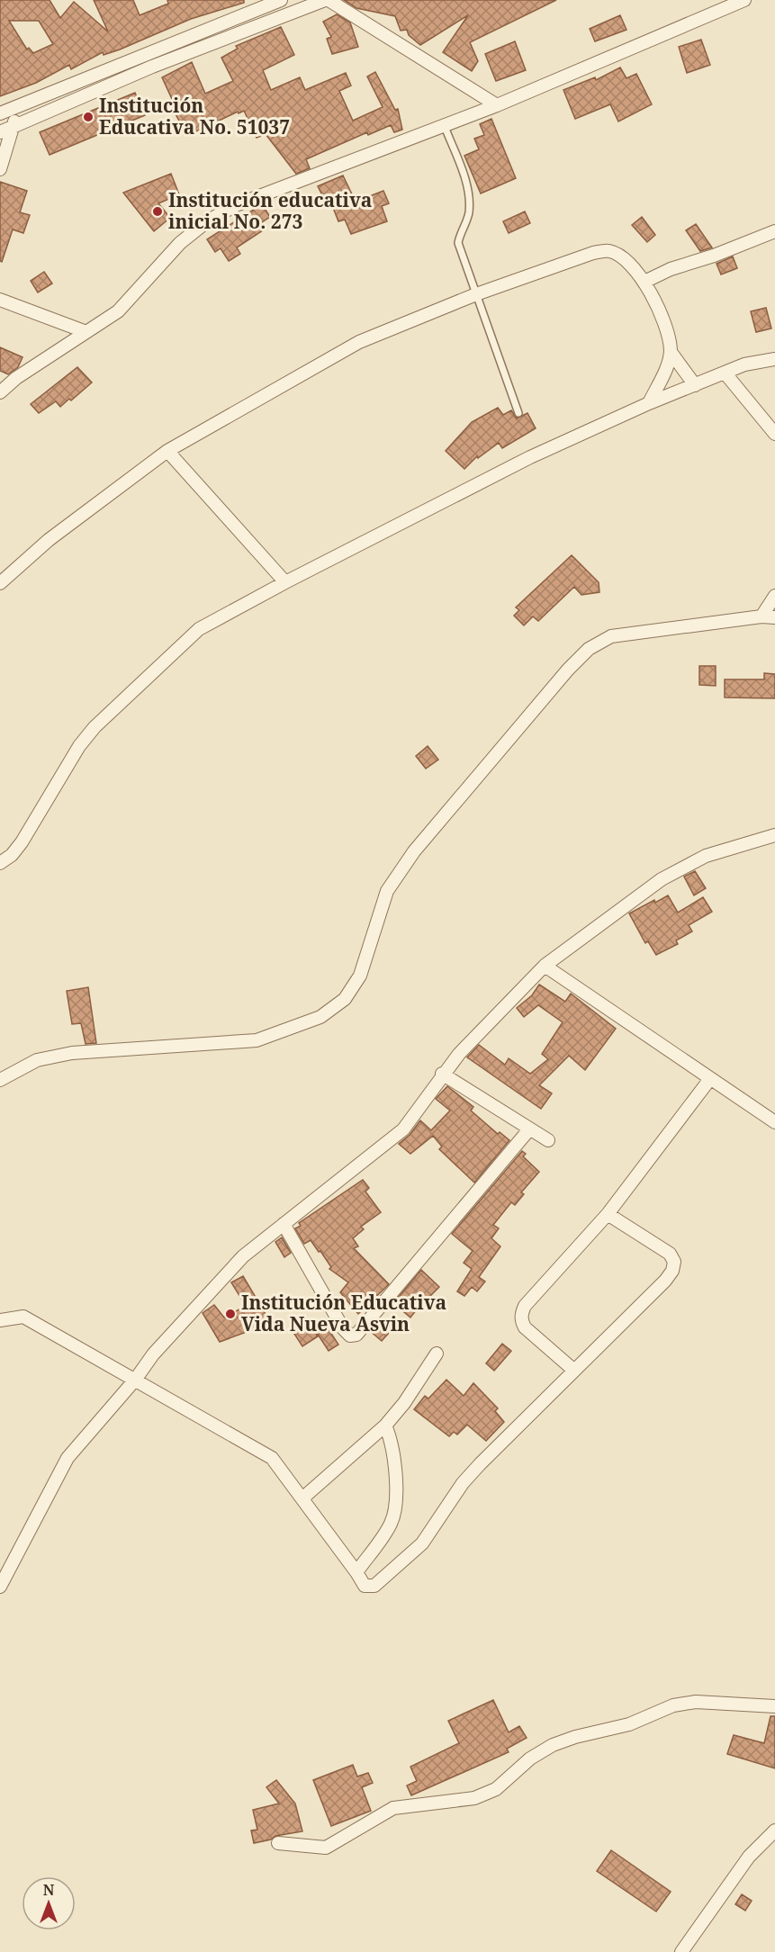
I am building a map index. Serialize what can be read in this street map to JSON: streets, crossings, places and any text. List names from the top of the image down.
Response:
{
  "places": ["Institución Educativa No. 51037", "Institución educativa inicial No. 273", "Institución Educativa Vida Nueva Asvin"],
  "north": "top"
}
